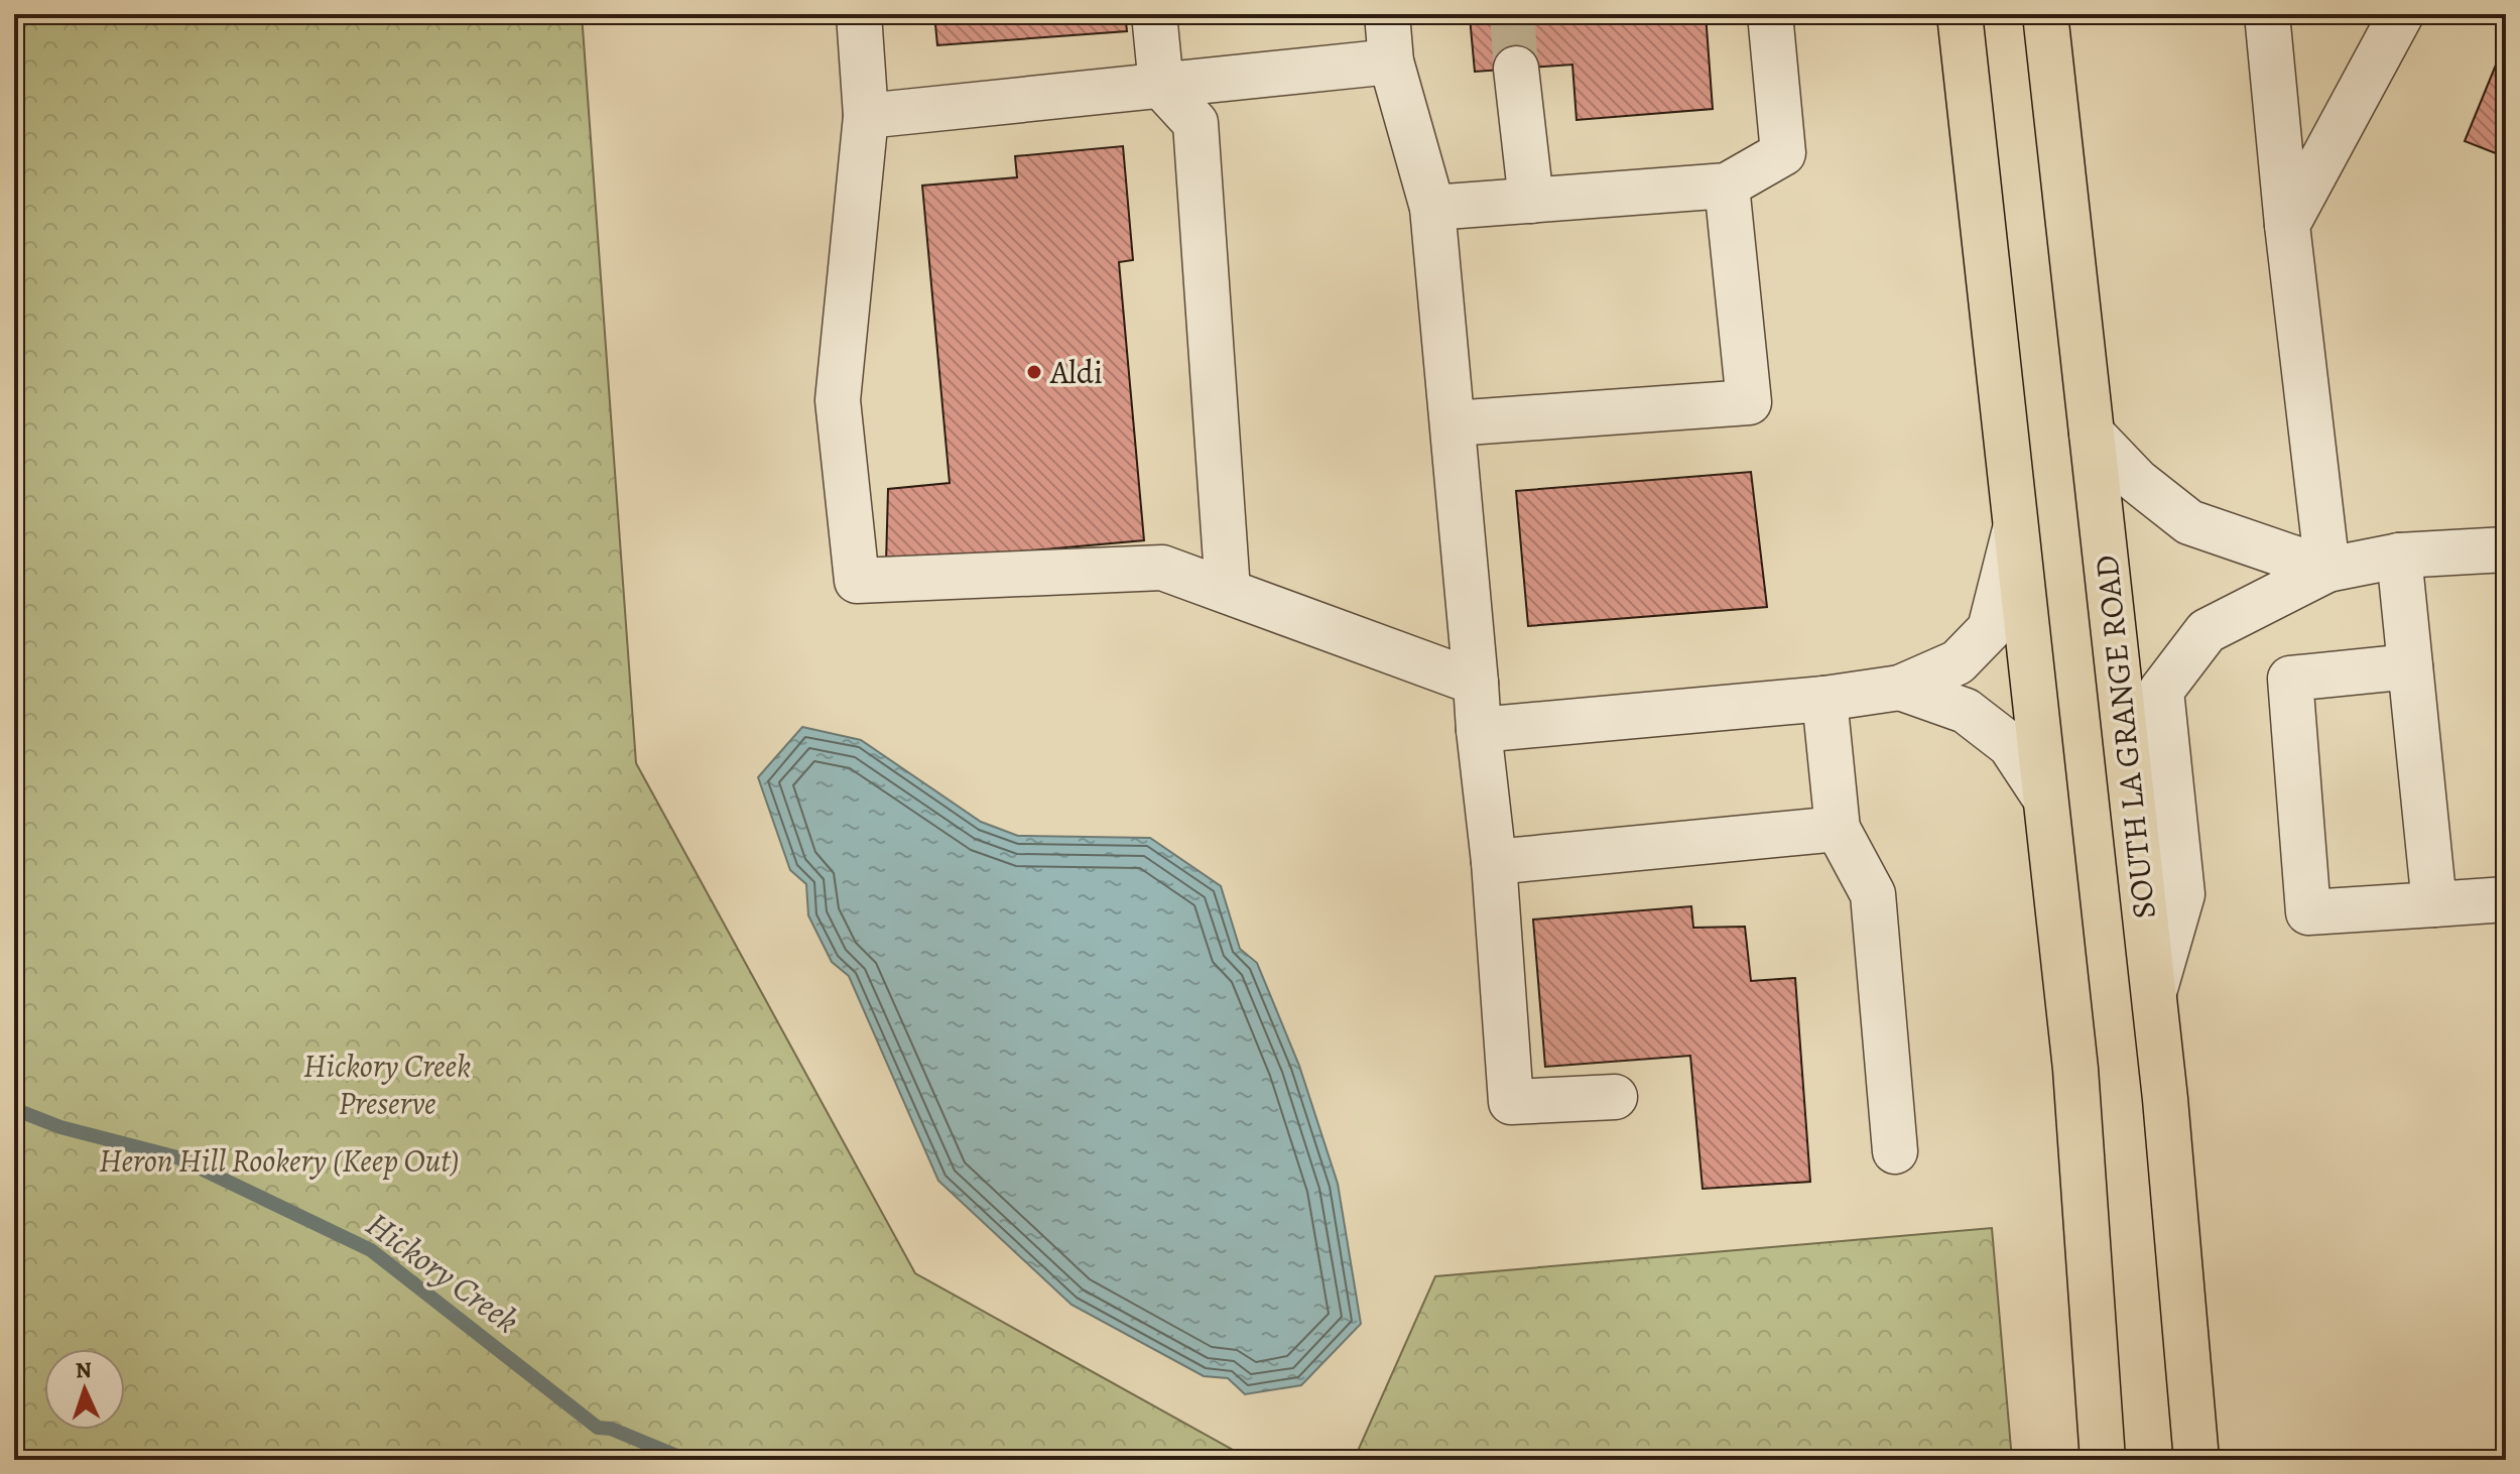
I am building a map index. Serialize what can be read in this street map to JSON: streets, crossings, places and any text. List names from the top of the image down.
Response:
{
  "streets": {
    "main road": ["SOUTH LA GRANGE ROAD"]
  },
  "water": ["Hickory Creek"],
  "parks": ["Hickory Creek Preserve", "Heron Hill Rookery (Keep Out)"],
  "places": ["Aldi"],
  "north": "top"
}
